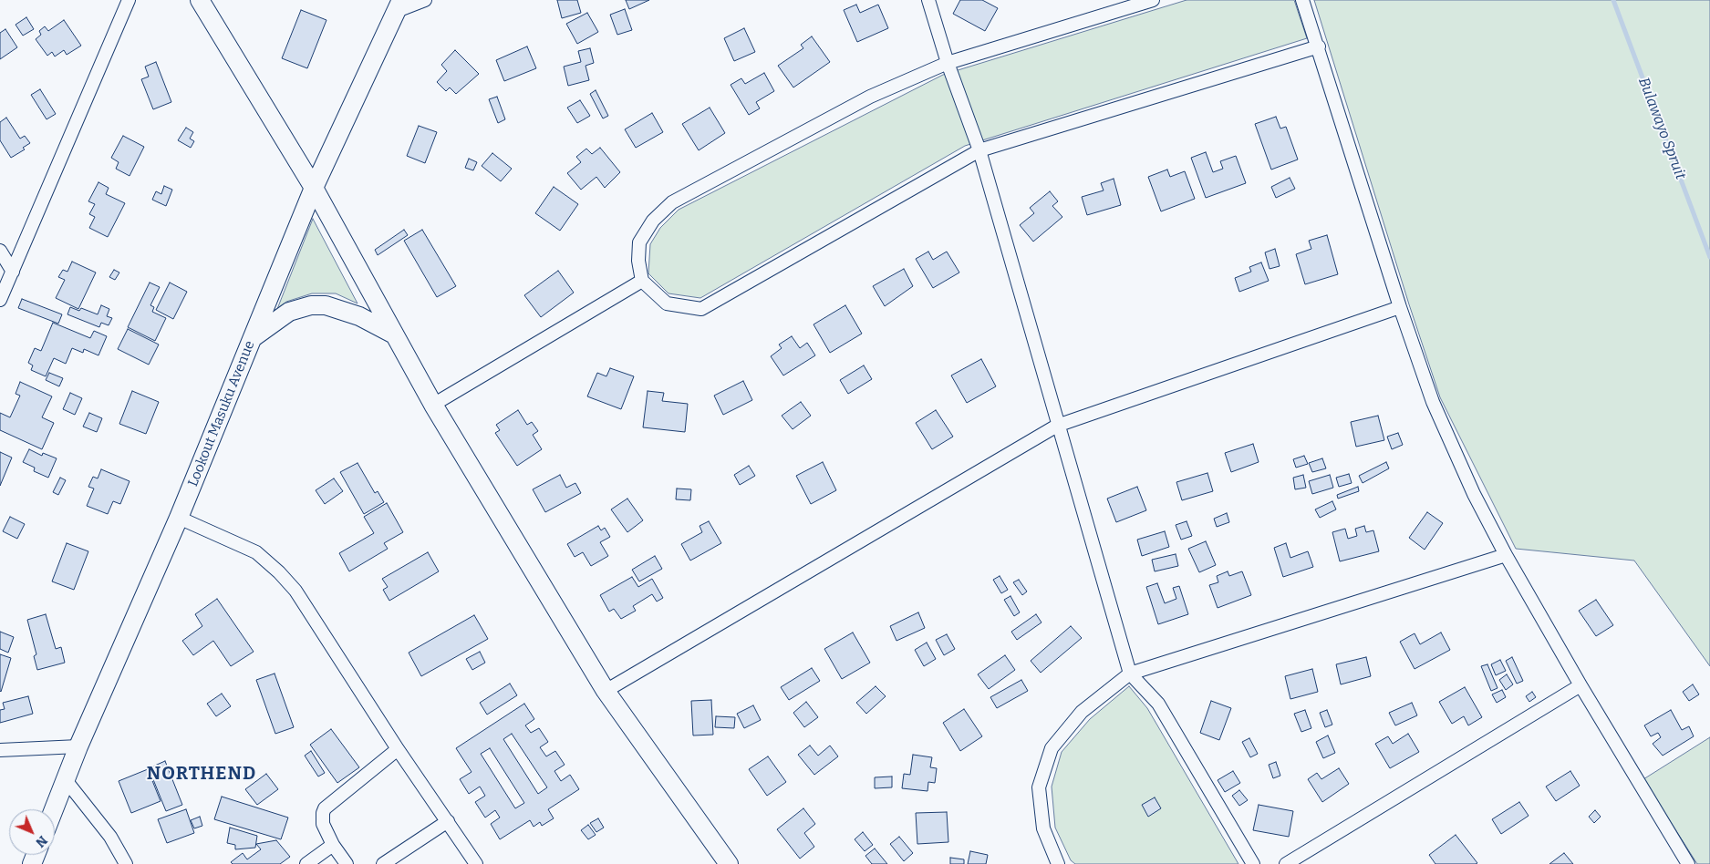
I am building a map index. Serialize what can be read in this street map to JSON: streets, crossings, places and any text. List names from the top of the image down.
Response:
{
  "streets": {
    "street": ["Lookout Masuku Avenue"]
  },
  "districts": ["NORTHEND"],
  "water": ["Bulawayo Spruit"],
  "north": "bottom right"
}
